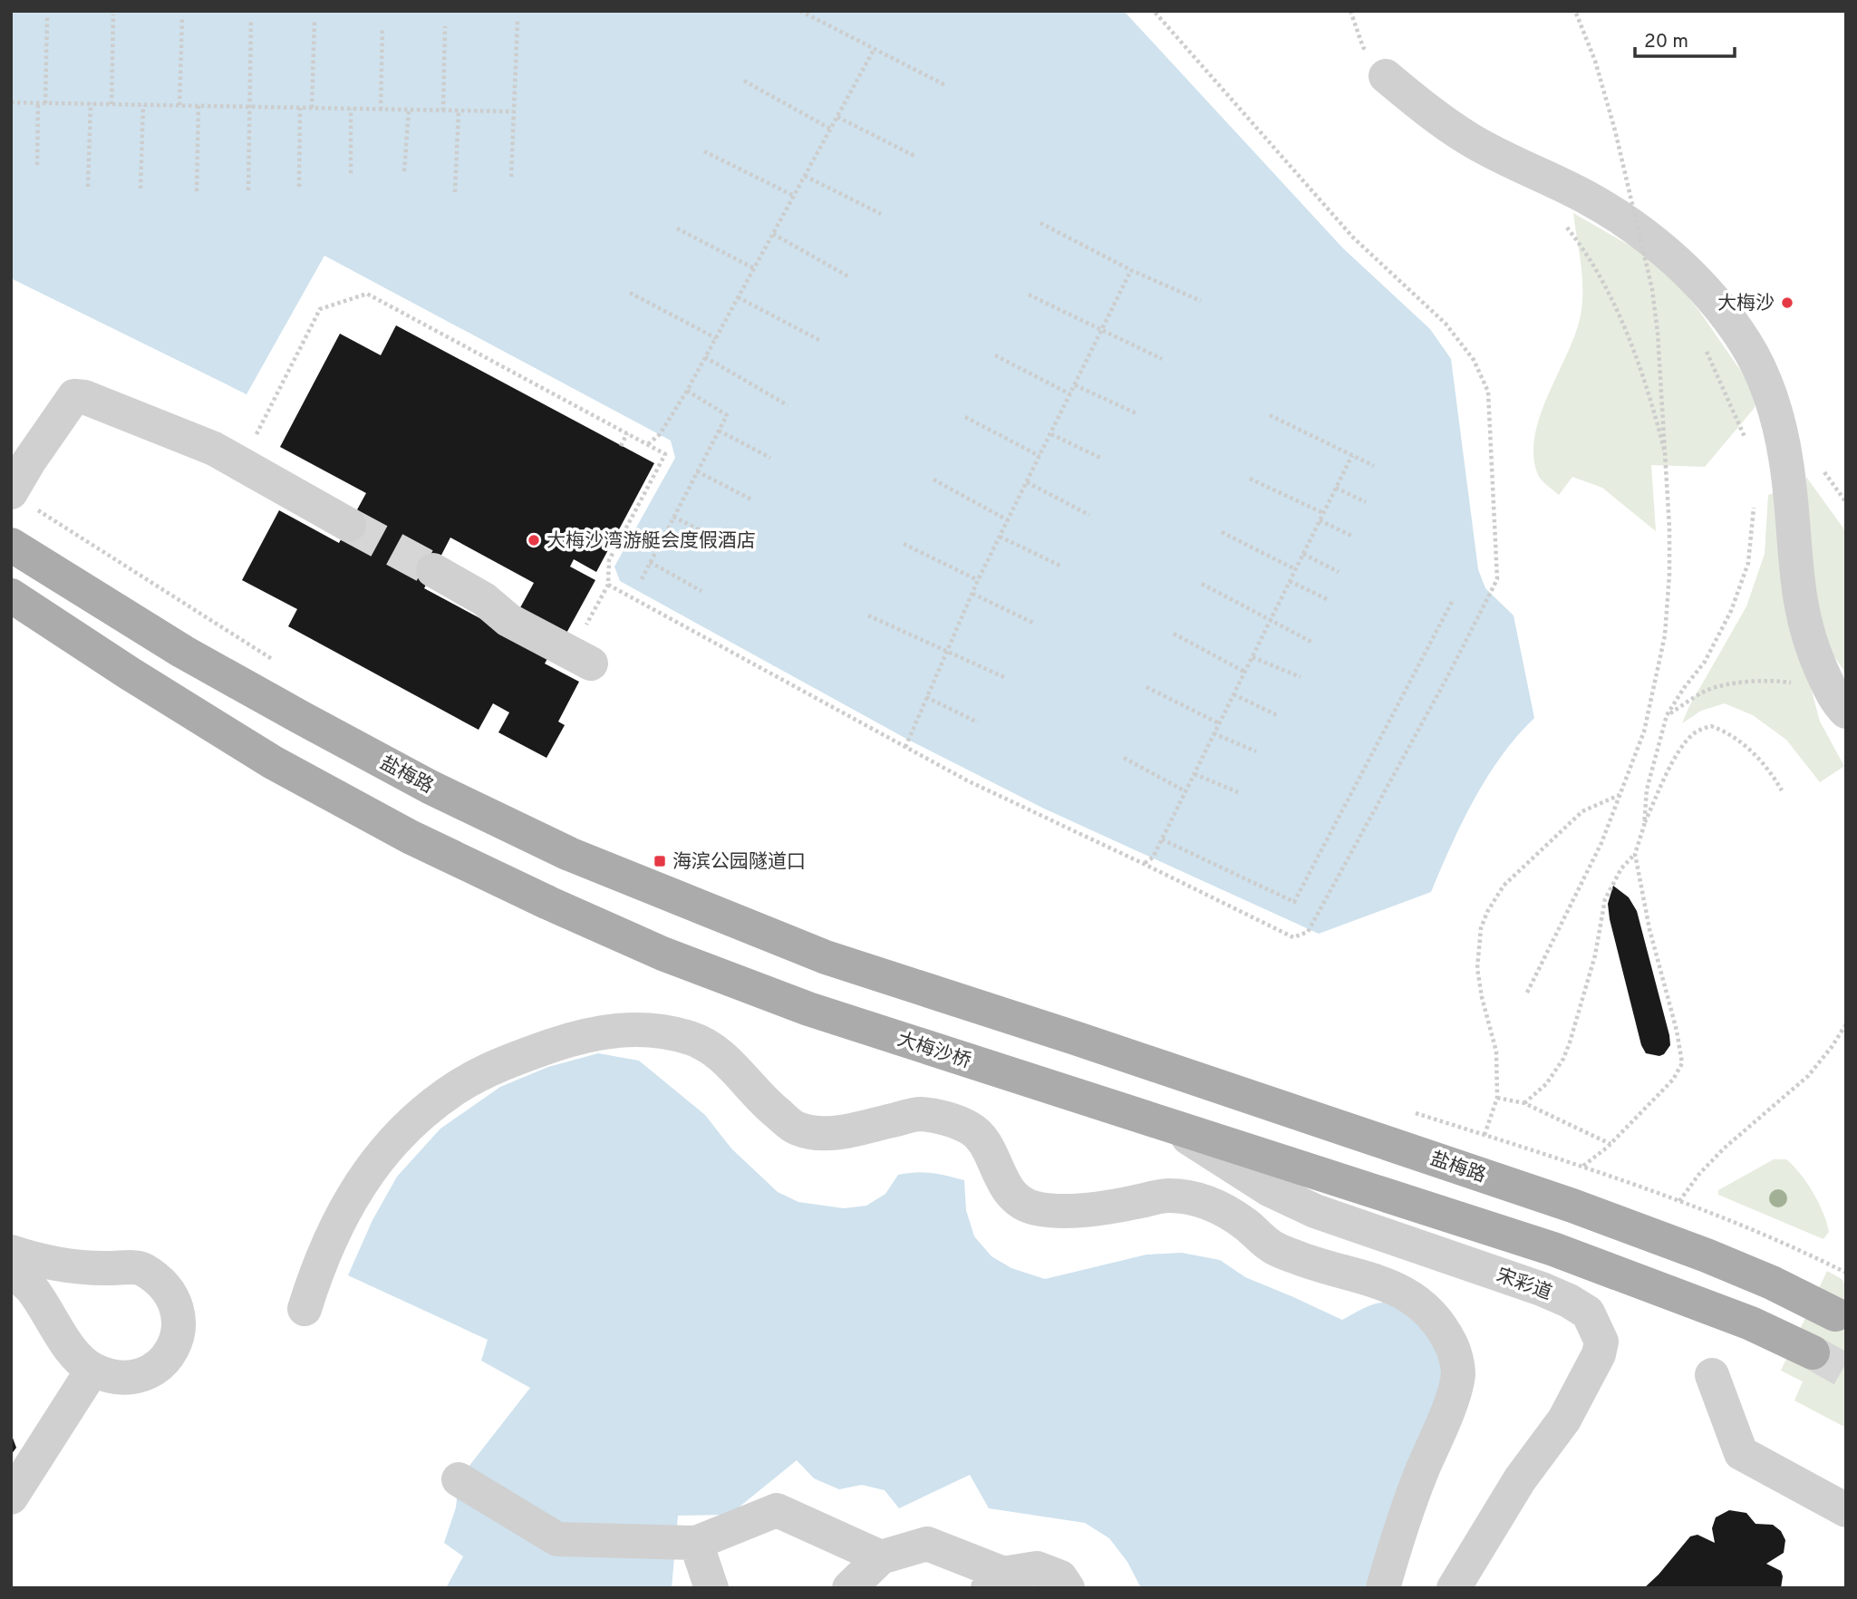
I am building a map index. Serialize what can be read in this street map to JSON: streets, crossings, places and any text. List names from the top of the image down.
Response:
{
  "streets": {
    "main road": ["盐梅路", "大梅沙桥"],
    "street": ["宋彩道"]
  },
  "crossings": [
    ["大梅沙桥", "宋彩道"]
  ],
  "places": {
    "other": ["大梅沙", "大梅沙湾游艇会度假酒店"],
    "transit": ["海滨公园隧道口"]
  },
  "scale_bar": "20 m"
}
